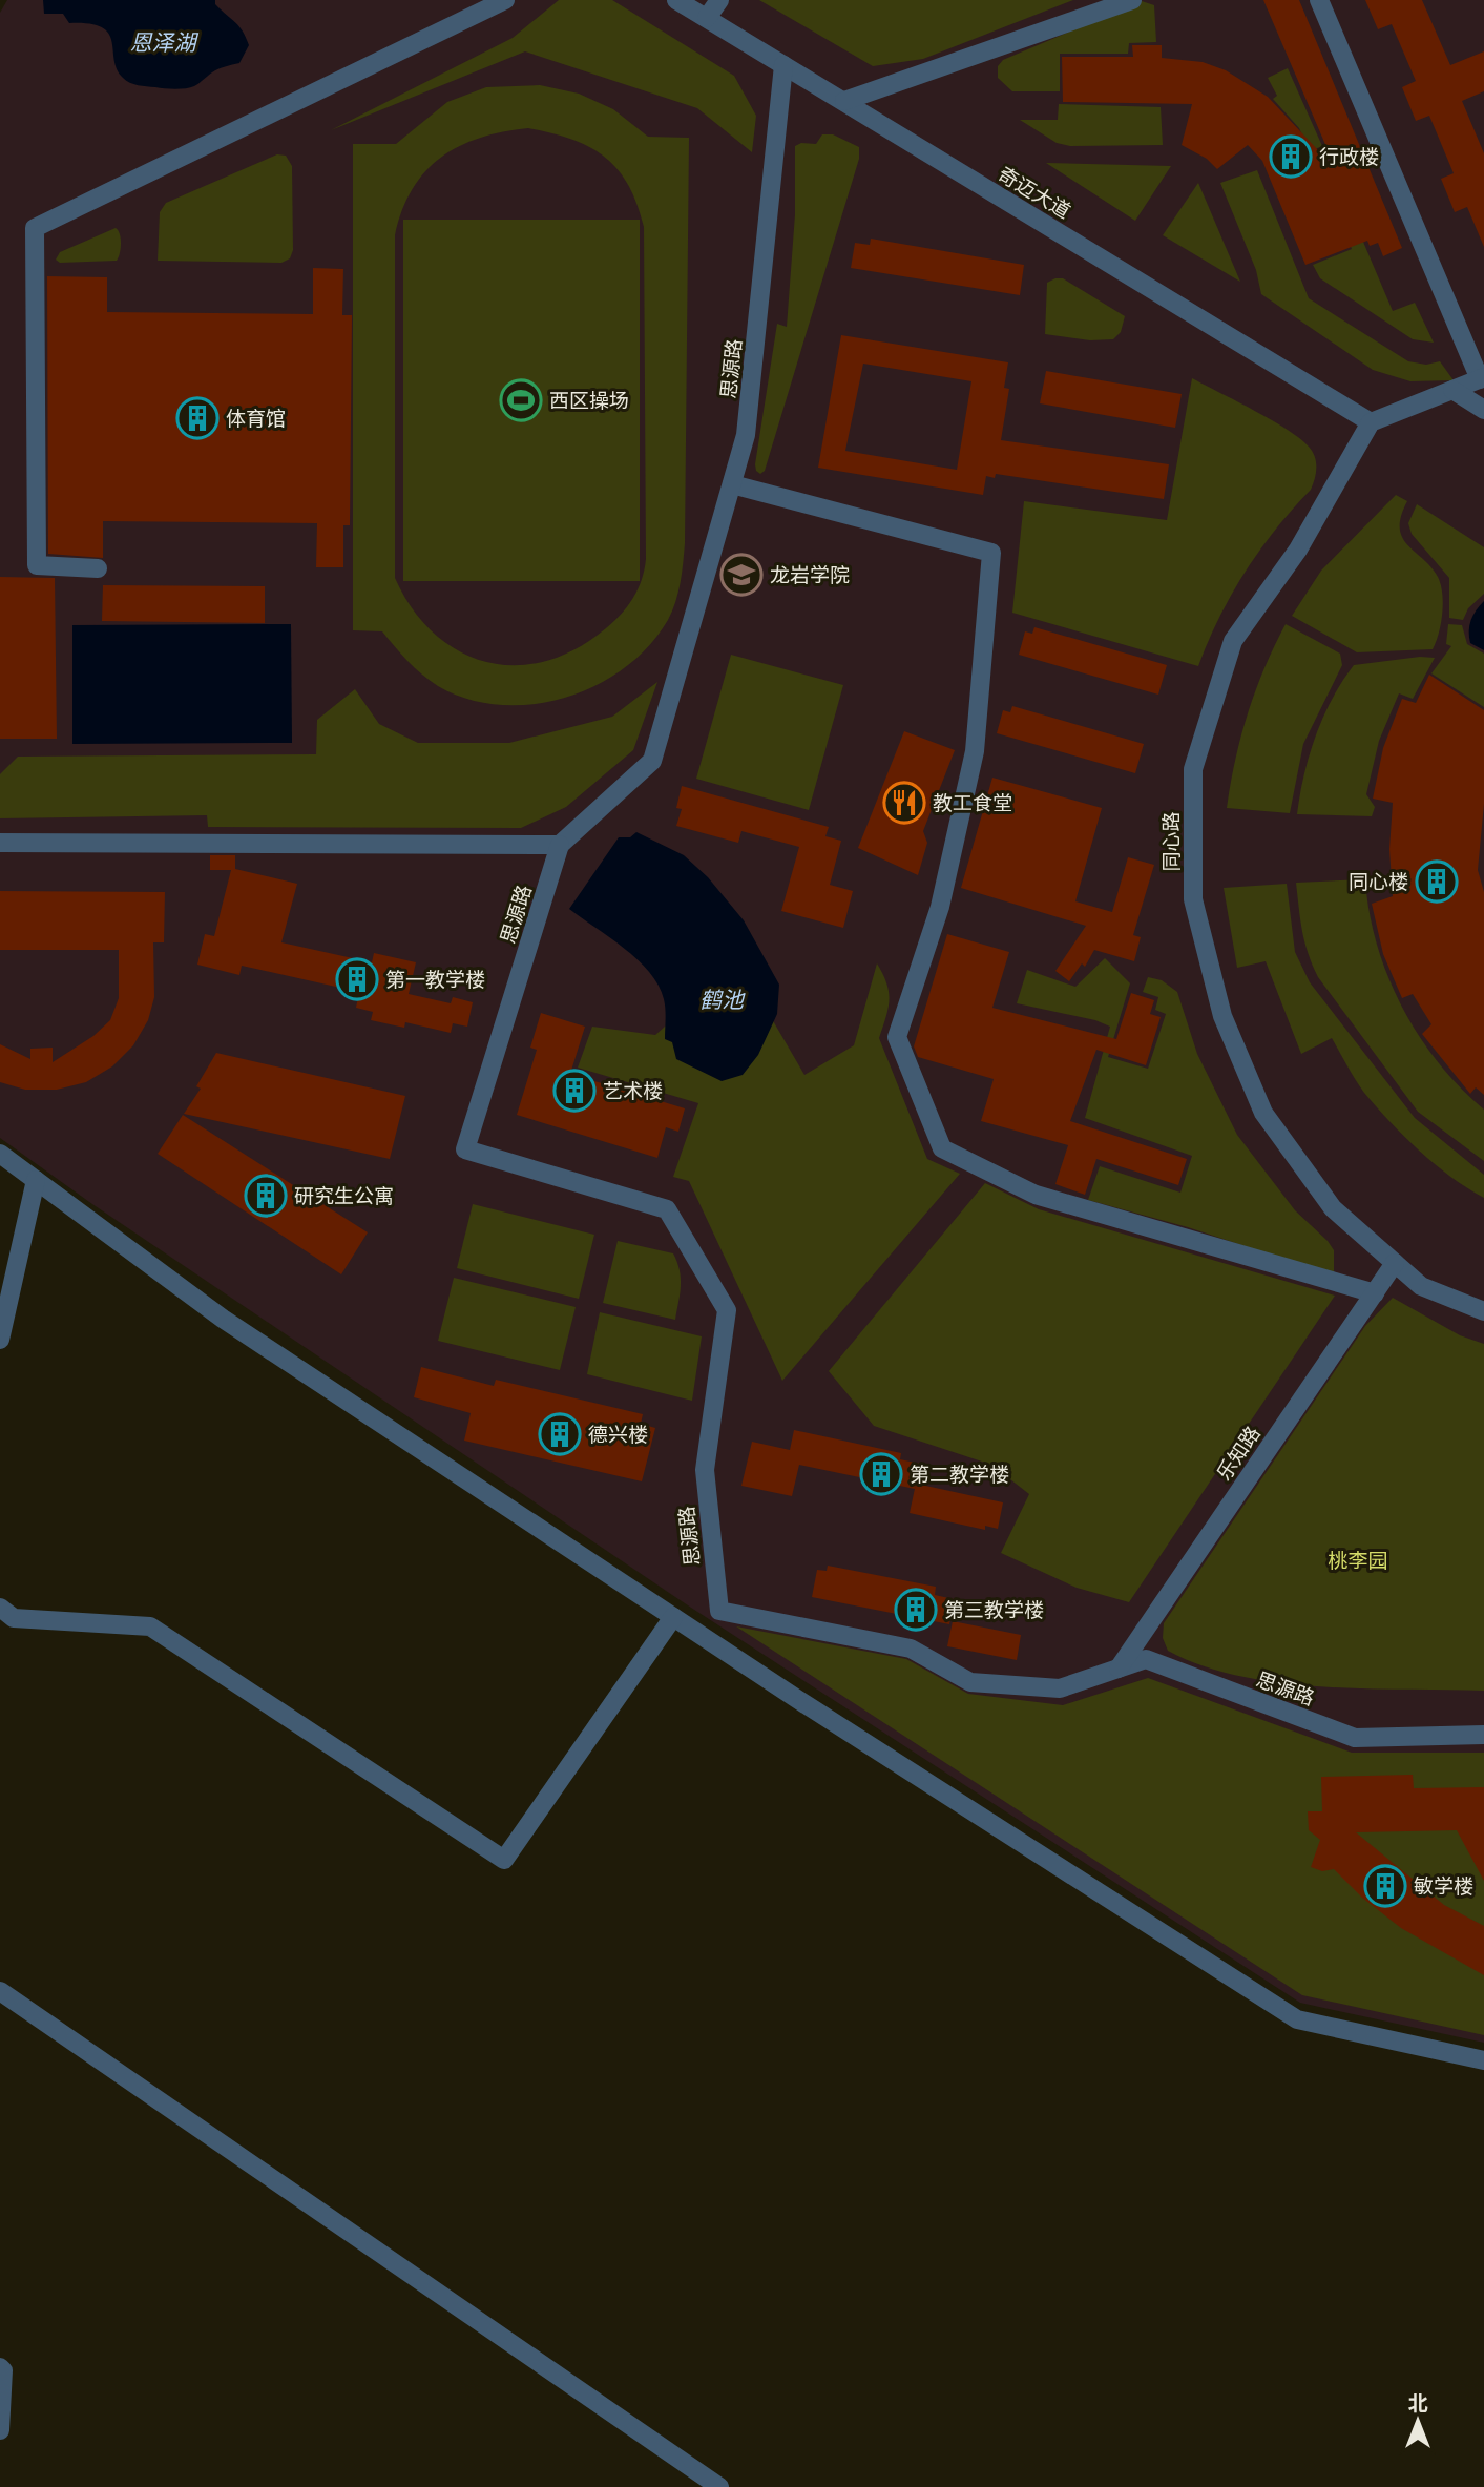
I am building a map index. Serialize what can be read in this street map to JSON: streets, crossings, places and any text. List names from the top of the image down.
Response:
{
  "streets": {
    "street": [
      "奇迈大道",
      "思源路",
      "同心路",
      "乐知路"
    ]
  },
  "crossings": [
    ["奇迈大道", "思源路"],
    ["奇迈大道", "同心路"],
    ["思源路", "乐知路"],
    ["同心路", "乐知路"]
  ],
  "water": ["恩泽湖", "鹤池"],
  "parks": ["桃李园"],
  "places": {
    "building": [
      "行政楼",
      "体育馆",
      "同心楼",
      "第一教学楼",
      "艺术楼",
      "研究生公寓",
      "德兴楼",
      "第二教学楼",
      "第三教学楼",
      "敏学楼"
    ],
    "sports": ["西区操场"],
    "school or university": ["龙岩学院"],
    "restaurant": ["教工食堂"]
  },
  "north": "top"
}
